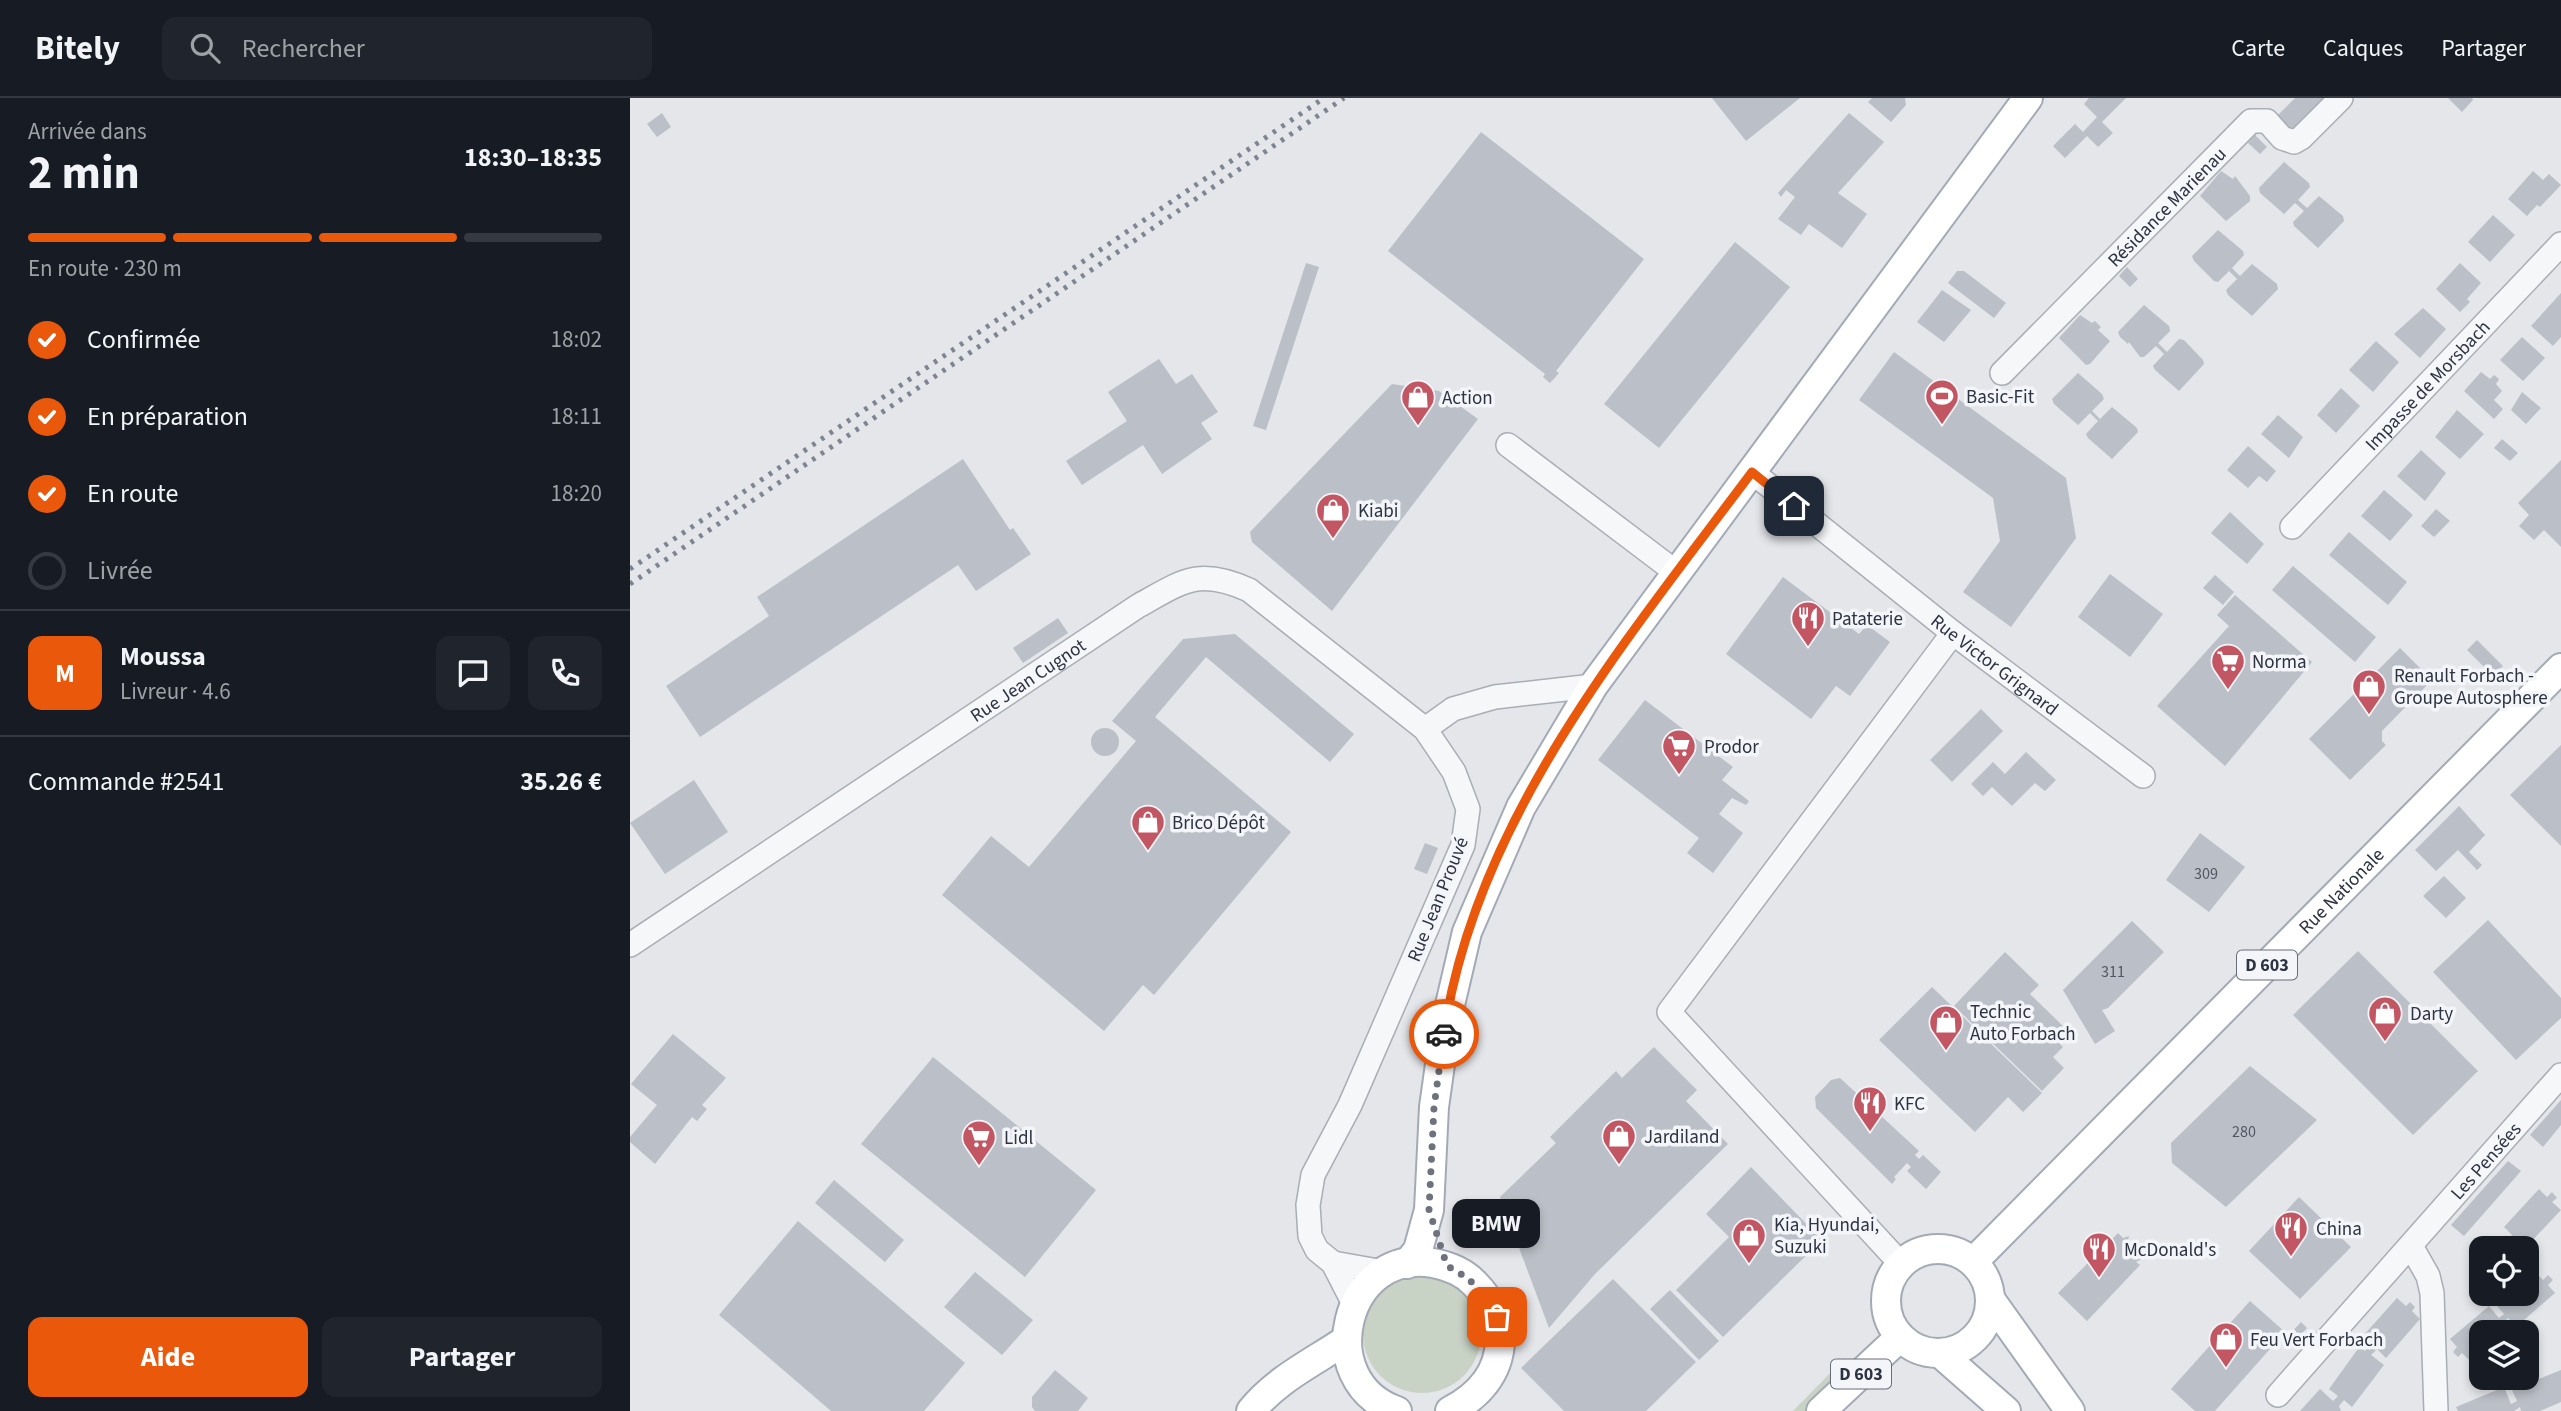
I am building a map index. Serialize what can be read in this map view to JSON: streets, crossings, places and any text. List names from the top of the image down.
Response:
{
  "streets": {
    "main road": ["Rue Nationale", "D 603"],
    "street": [
      "Résidance Marienau",
      "Impasse de Morsbach",
      "Rue Victor Grignard",
      "Rue Jean Cugnot",
      "Rue Jean Prouvé",
      "Les Pensées"
    ]
  },
  "crossings": [
    ["Rue Jean Cugnot", "Rue Jean Prouvé"],
    ["Rue Nationale", "D 603"]
  ],
  "places": {
    "sports": ["Basic-Fit"],
    "shop": [
      "Action",
      "Kiabi",
      "Renault Forbach - Groupe Autosphere",
      "Brico Dépôt",
      "Darty",
      "Technic Auto Forbach",
      "Jardiland",
      "Kia, Hyundai, Suzuki",
      "Feu Vert Forbach"
    ],
    "restaurant": [
      "Pataterie",
      "KFC",
      "China",
      "McDonald's"
    ],
    "supermarket": ["Norma", "Prodor", "Lidl"],
    "other": ["BMW"]
  },
  "house_numbers": ["309", "311", "280"],
  "page": {
    "header": "Bitely",
    "search": "Rechercher",
    "nav": ["Carte", "Calques", "Partager"],
    "heading": ["2 min", "Arrivée dans", "18:30–18:35"],
    "panel": [
      "Moussa",
      "Livreur · 4.6",
      "Commande #2541",
      "35.26 €"
    ],
    "bar": "En route · 230 m",
    "list": [
      ["Confirmée", "18:02"],
      ["En préparation", "18:11"],
      ["En route", "18:20"],
      "Livrée"
    ],
    "round": "M",
    "bubble": "BMW",
    "buttons": ["Aide", "Partager"]
  }
}
